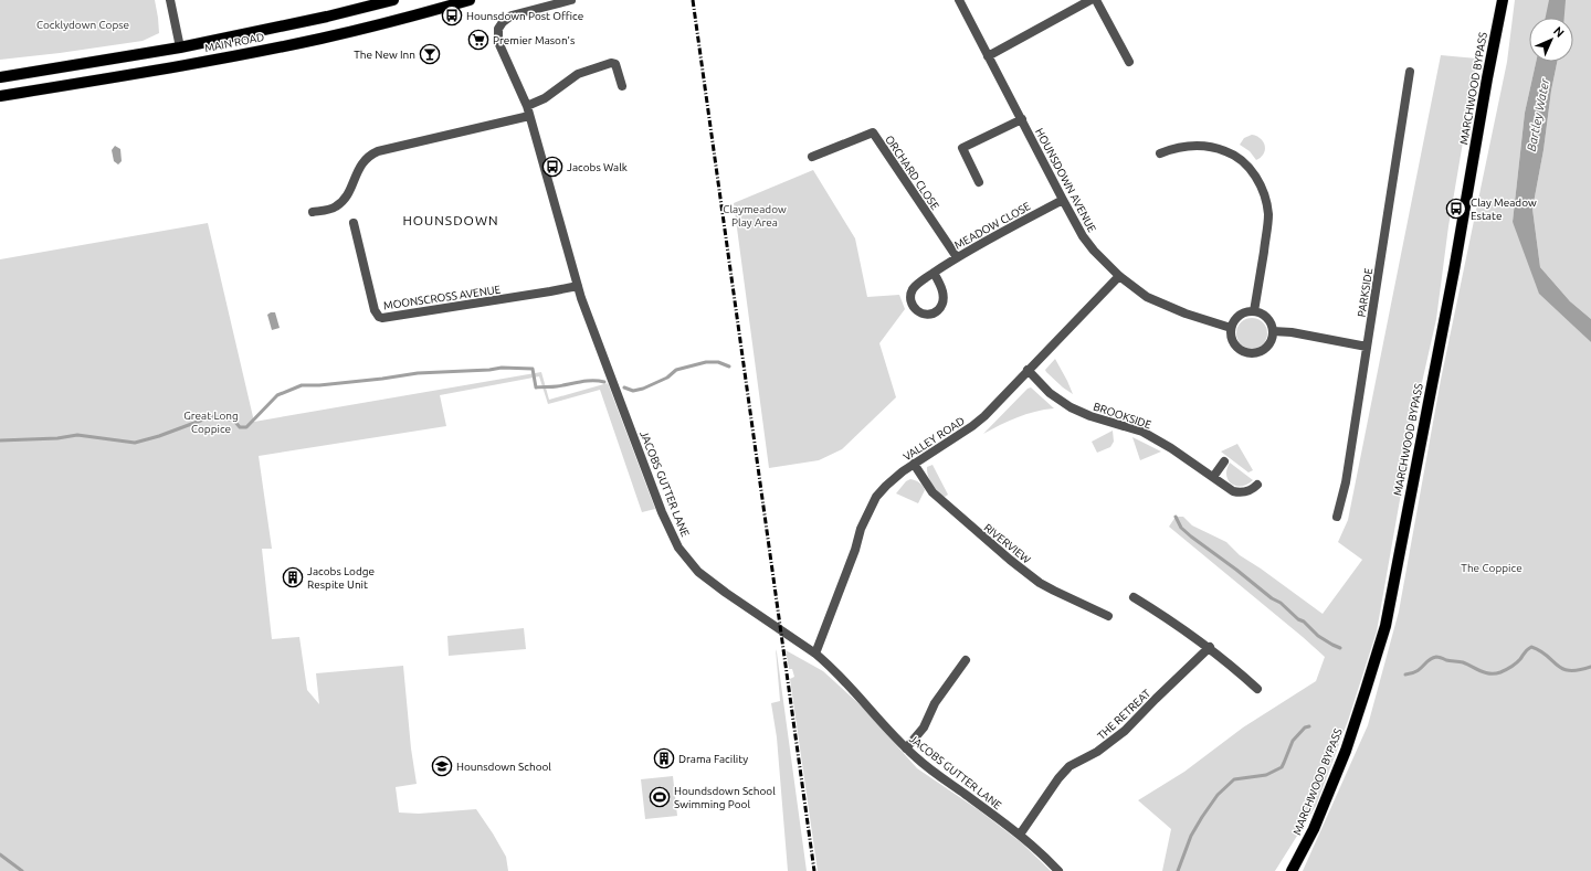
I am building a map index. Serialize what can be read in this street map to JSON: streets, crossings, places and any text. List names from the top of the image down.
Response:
{
  "streets": {
    "main road": ["MAIN ROAD", "MARCHWOOD BYPASS"],
    "street": [
      "ORCHARD CLOSE",
      "HOUNSDOWN AVENUE",
      "MEADOW CLOSE",
      "PARKSIDE",
      "MOONSCROSS AVENUE",
      "BROOKSIDE",
      "VALLEY ROAD",
      "JACOBS GUTTER LANE",
      "RIVERVIEW",
      "THE RETREAT"
    ]
  },
  "crossings": [
    ["ORCHARD CLOSE", "MEADOW CLOSE"],
    ["HOUNSDOWN AVENUE", "MEADOW CLOSE"],
    ["HOUNSDOWN AVENUE", "VALLEY ROAD"],
    ["MOONSCROSS AVENUE", "JACOBS GUTTER LANE"],
    ["BROOKSIDE", "VALLEY ROAD"],
    ["VALLEY ROAD", "JACOBS GUTTER LANE"],
    ["VALLEY ROAD", "RIVERVIEW"],
    ["JACOBS GUTTER LANE", "THE RETREAT"]
  ],
  "districts": ["HOUNSDOWN"],
  "water": ["Bartley Water"],
  "parks": [
    "Cocklydown Copse",
    "Claymeadow Play Area",
    "Great Long Coppice",
    "The Coppice"
  ],
  "places": {
    "bus stop": ["Hounsdown Post Office", "Jacobs Walk", "Clay Meadow Estate"],
    "supermarket": ["Premier Mason's"],
    "bar": ["The New Inn"],
    "building": ["Jacobs Lodge Respite Unit", "Drama Facility"],
    "school or university": ["Hounsdown School"],
    "sports": ["Houndsdown School Swimming Pool"]
  },
  "north": "top right"
}
